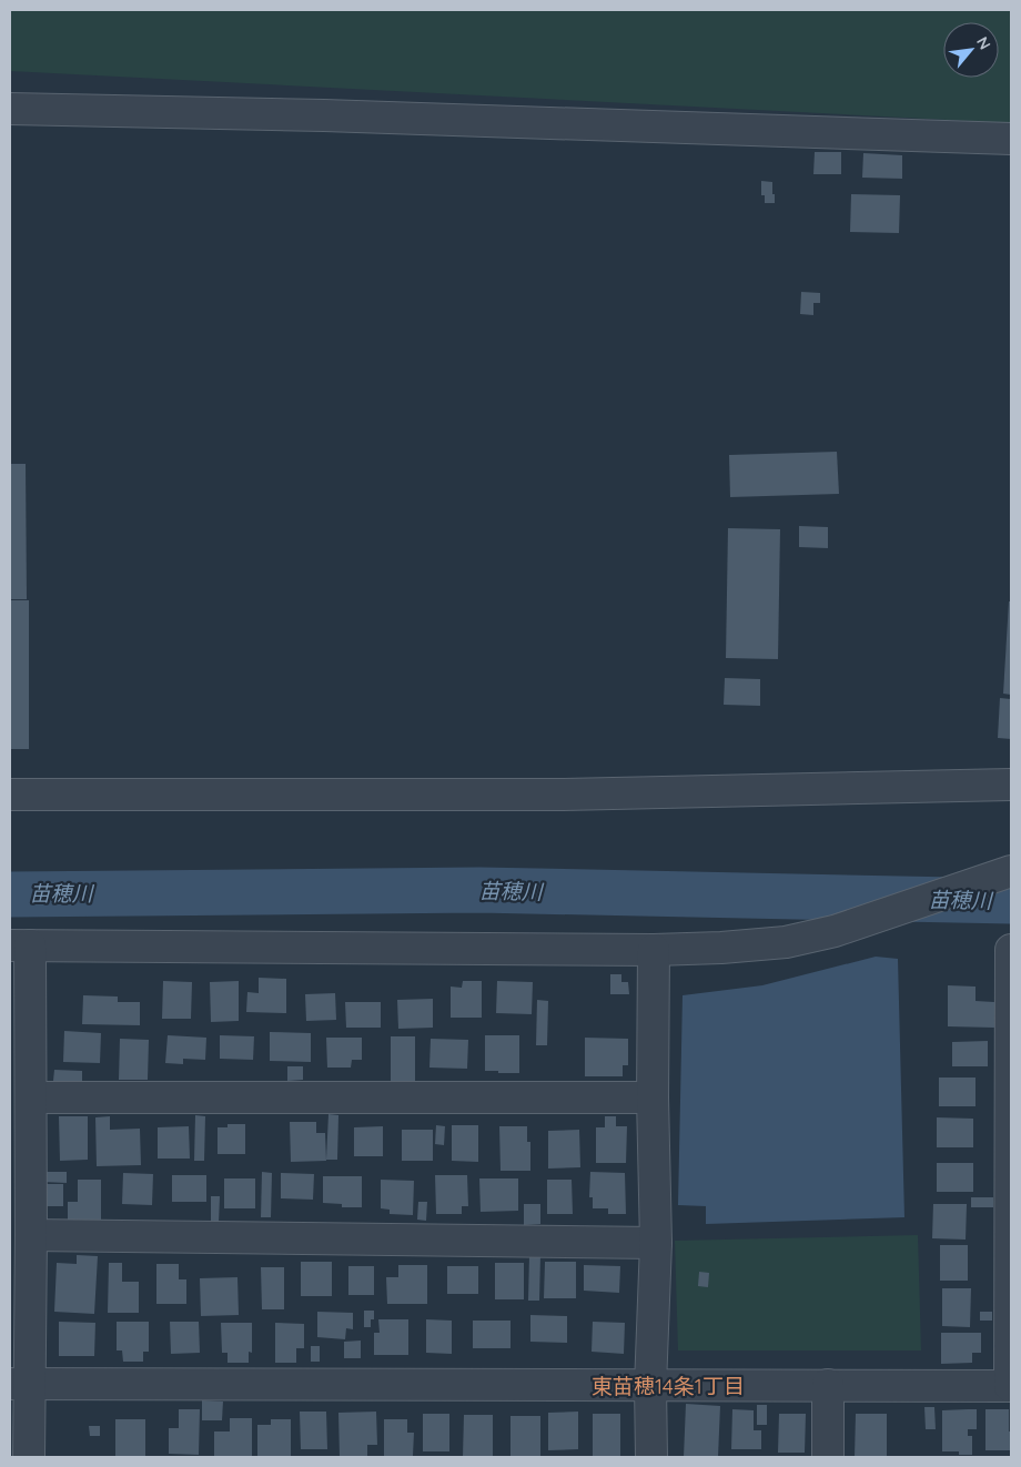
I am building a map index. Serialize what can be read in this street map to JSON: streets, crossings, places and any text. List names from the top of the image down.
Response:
{
  "districts": ["東苗穂14条1丁目"],
  "water": ["苗穂川"],
  "north": "top right"
}
